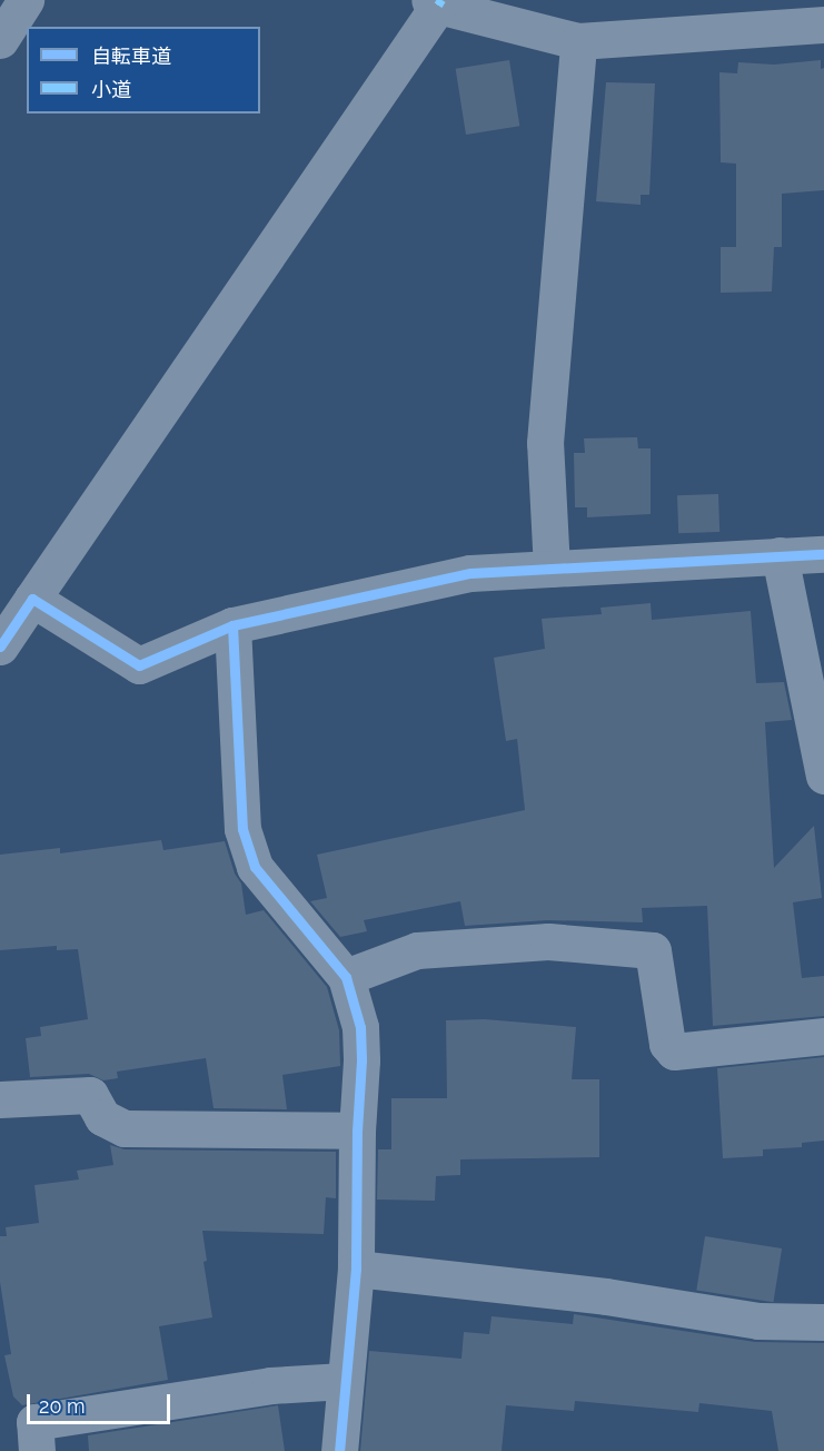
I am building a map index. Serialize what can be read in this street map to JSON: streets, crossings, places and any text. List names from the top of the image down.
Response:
{
  "legend": ["自転車道", "小道"],
  "scale_bar": "20 m"
}
